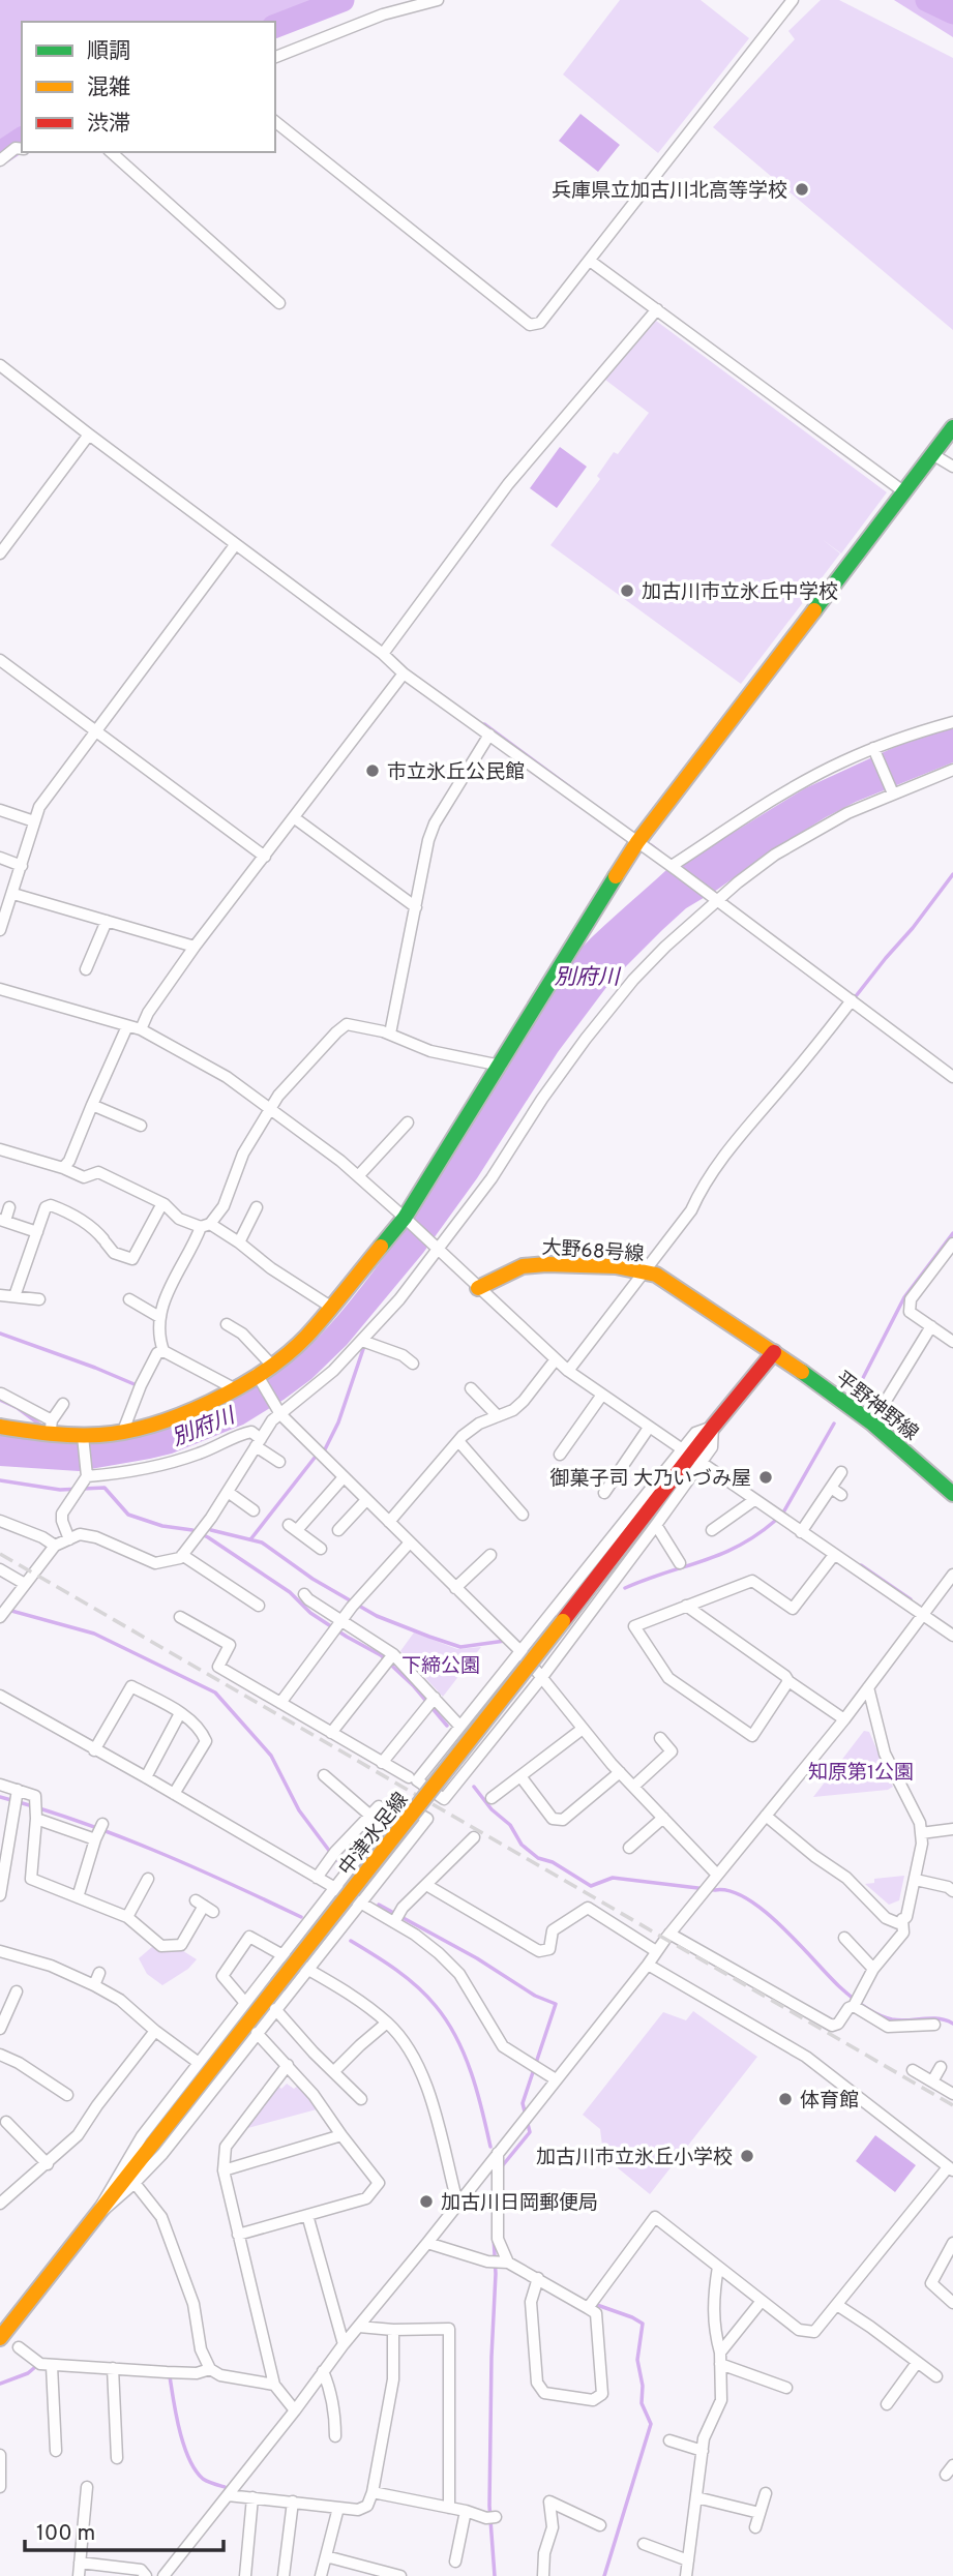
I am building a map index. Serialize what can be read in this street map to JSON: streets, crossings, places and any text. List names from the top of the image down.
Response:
{
  "streets": {
    "street": ["大野68号線", "平野神野線", "中津水足線"]
  },
  "crossings": [
    ["大野68号線", "平野神野線"],
    ["大野68号線", "中津水足線"],
    ["平野神野線", "中津水足線"]
  ],
  "water": ["別府川"],
  "parks": ["下締公園", "知原第1公園"],
  "places": [
    "兵庫県立加古川北高等学校",
    "加古川市立氷丘中学校",
    "市立氷丘公民館",
    "御菓子司 大乃いづみ屋",
    "体育館",
    "加古川市立氷丘小学校",
    "加古川日岡郵便局"
  ],
  "legend": ["順調", "混雑", "渋滞"],
  "scale_bar": "100 m"
}
